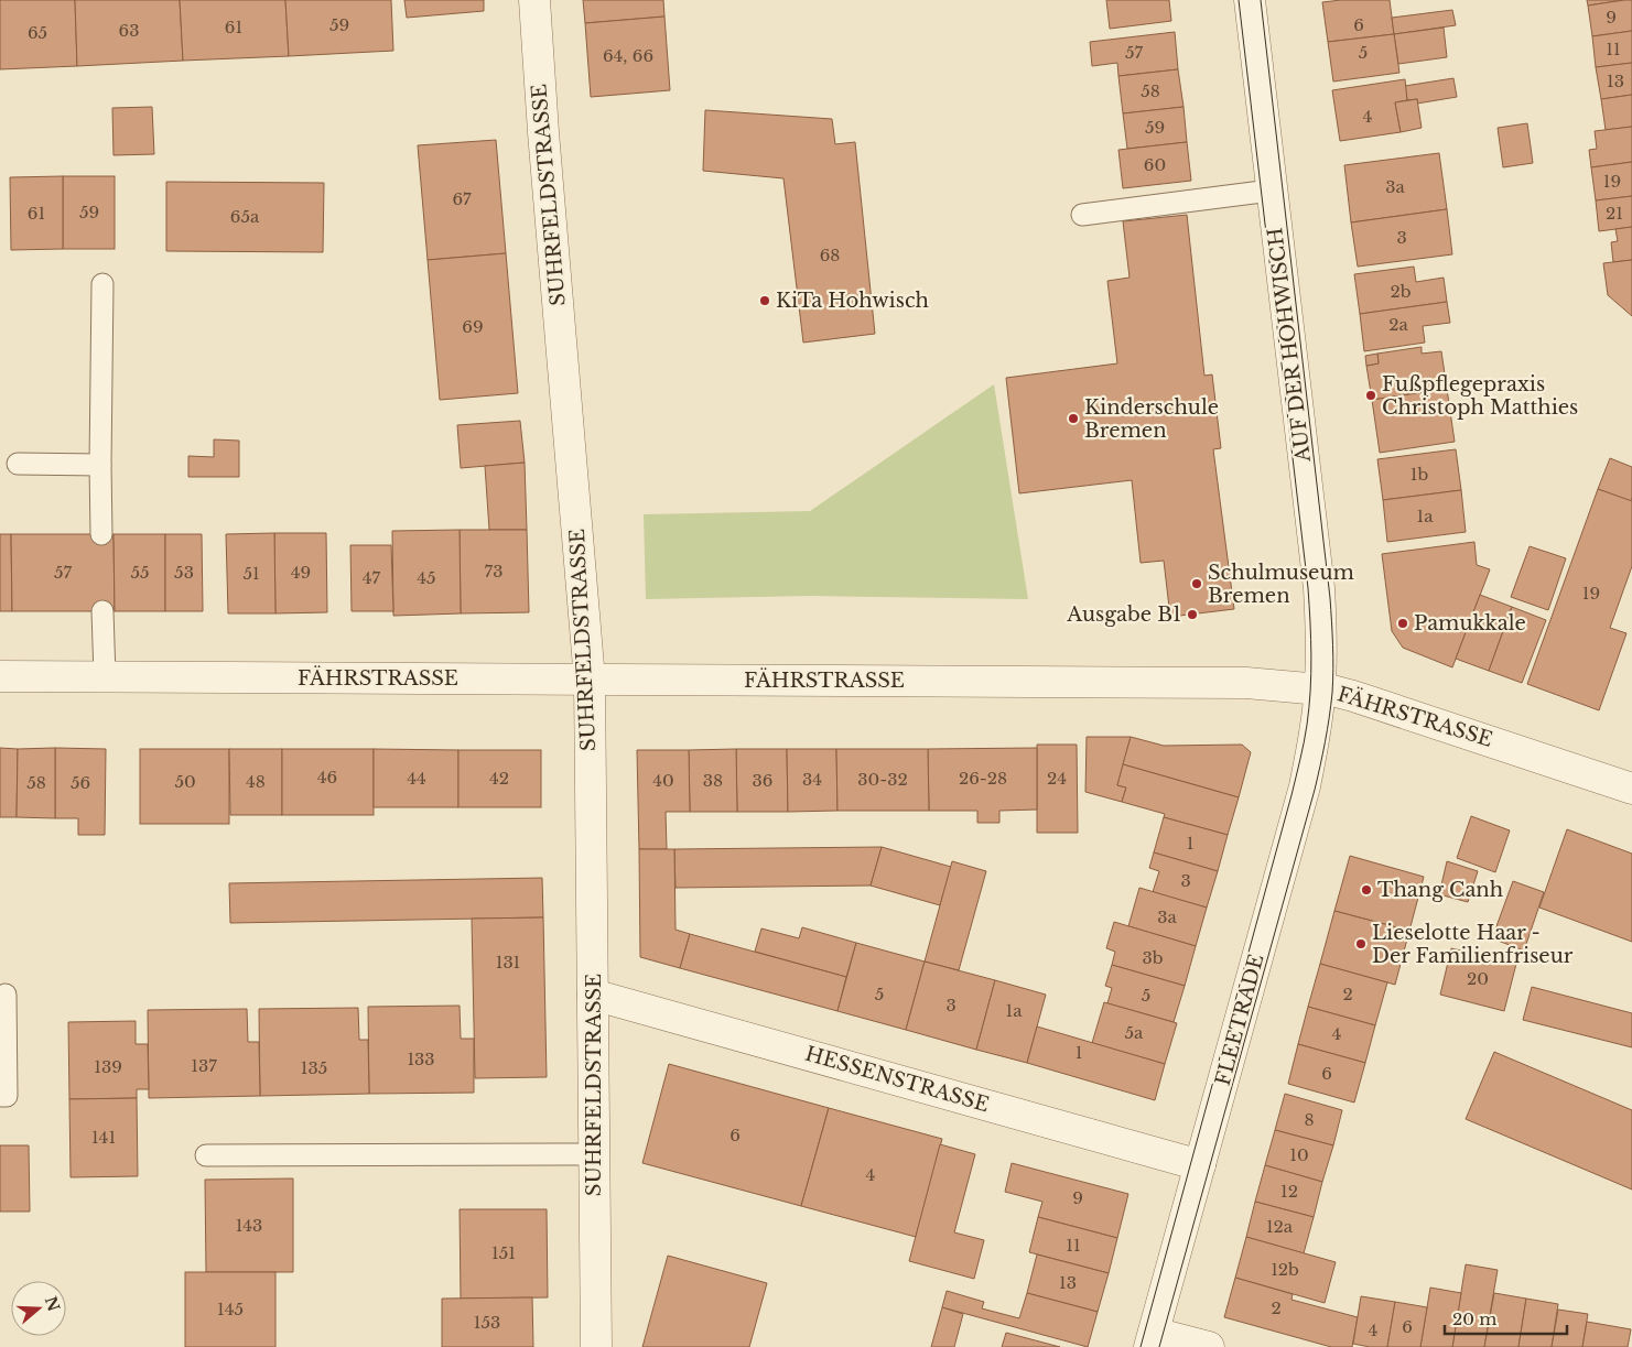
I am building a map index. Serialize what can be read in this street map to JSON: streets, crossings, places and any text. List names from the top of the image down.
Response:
{
  "streets": {
    "street": [
      "SUHRFELDSTRASSE",
      "AUF DER HOHWISCH",
      "FÄHRSTRASSE",
      "FLEETRADE",
      "HESSENSTRASSE"
    ]
  },
  "crossings": [
    ["SUHRFELDSTRASSE", "FÄHRSTRASSE"],
    ["SUHRFELDSTRASSE", "HESSENSTRASSE"],
    ["AUF DER HOHWISCH", "FÄHRSTRASSE"],
    ["AUF DER HOHWISCH", "FLEETRADE"],
    ["FÄHRSTRASSE", "FLEETRADE"],
    ["FLEETRADE", "HESSENSTRASSE"]
  ],
  "places": [
    "KiTa Hohwisch",
    "Fußpflegepraxis Christoph Matthies",
    "Kinderschule Bremen",
    "Schulmuseum Bremen",
    "Ausgabe B1",
    "Pamukkale",
    "Thang Canh",
    "Lieselotte Haar - Der Familienfriseur"
  ],
  "house_numbers": [
    "9",
    "59",
    "6",
    "61",
    "63",
    "65",
    "11",
    "57",
    "5",
    "64, 66",
    "13",
    "58",
    "4",
    "59",
    "60",
    "19",
    "3a",
    "67",
    "59",
    "61",
    "21",
    "65a",
    "3",
    "68",
    "2b",
    "2a",
    "69",
    "1b",
    "1a",
    "73",
    "57",
    "55",
    "53",
    "49",
    "51",
    "47",
    "45",
    "19",
    "46",
    "44",
    "42",
    "26-28",
    "24",
    "34",
    "30-32",
    "40",
    "38",
    "36",
    "50",
    "48",
    "58",
    "56",
    "1",
    "3",
    "3a",
    "3b",
    "131",
    "20",
    "5",
    "2",
    "5",
    "3",
    "1a",
    "5a",
    "4",
    "1",
    "133",
    "137",
    "139",
    "135",
    "6",
    "8",
    "6",
    "141",
    "10",
    "4",
    "12",
    "9",
    "143",
    "12a",
    "11",
    "151",
    "12b",
    "13",
    "2",
    "145",
    "153",
    "6",
    "4"
  ],
  "scale_bar": "20 m",
  "north": "right"
}
